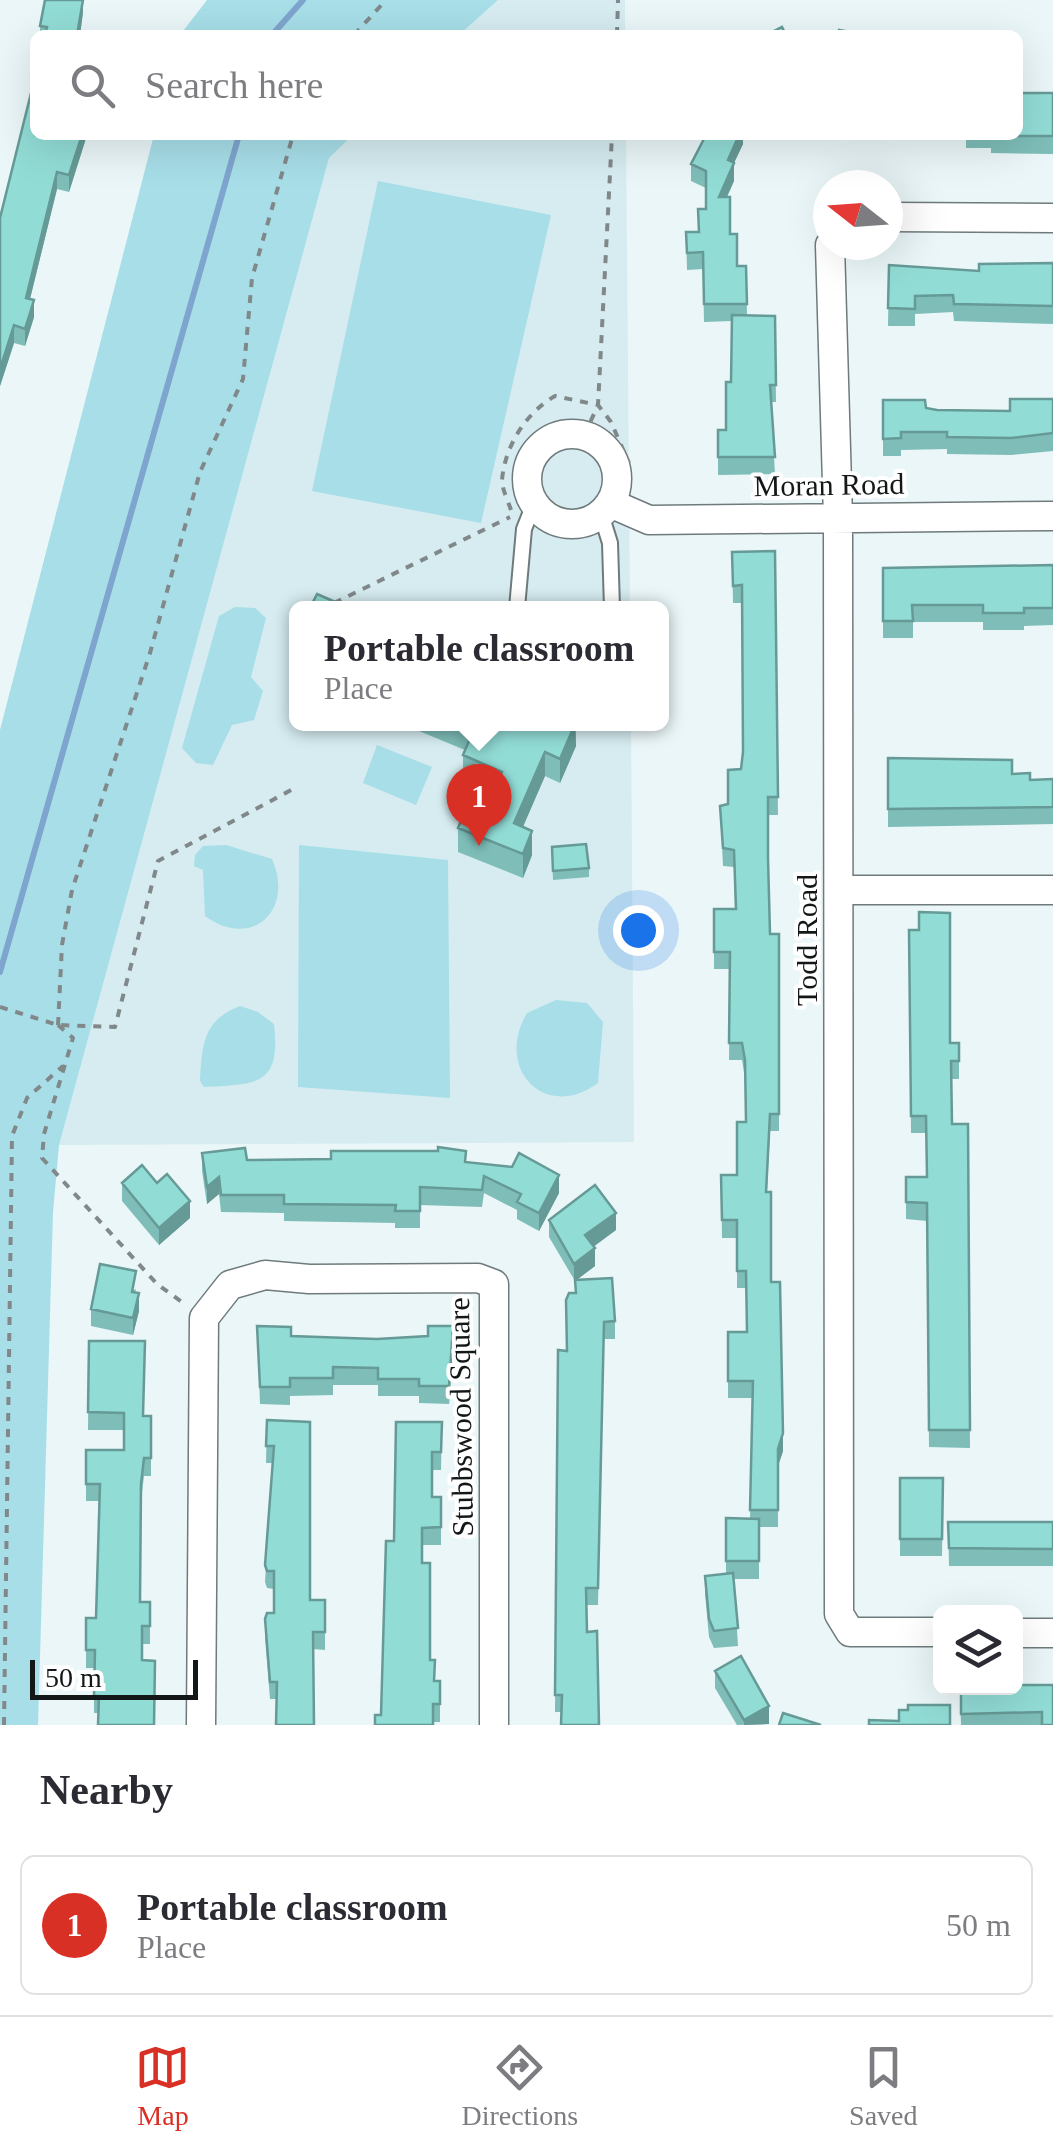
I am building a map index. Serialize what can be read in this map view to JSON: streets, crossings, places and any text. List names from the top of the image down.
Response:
{
  "streets": {
    "street": ["Moran Road", "Todd Road", "Stubbswood Square"]
  },
  "crossings": [
    ["Moran Road", "Todd Road"]
  ],
  "scale_bar": "50 m",
  "north": "left",
  "page": {
    "search": "Search here",
    "popup": ["Portable classroom", "Place"],
    "pins": "1",
    "scale": "50 m",
    "heading": "Nearby",
    "list": [
      {
        "mark": "1",
        "name": "Portable classroom",
        "note": "Place",
        "value": "50 m"
      }
    ],
    "nav": ["Map", "Directions", "Saved"]
  }
}
